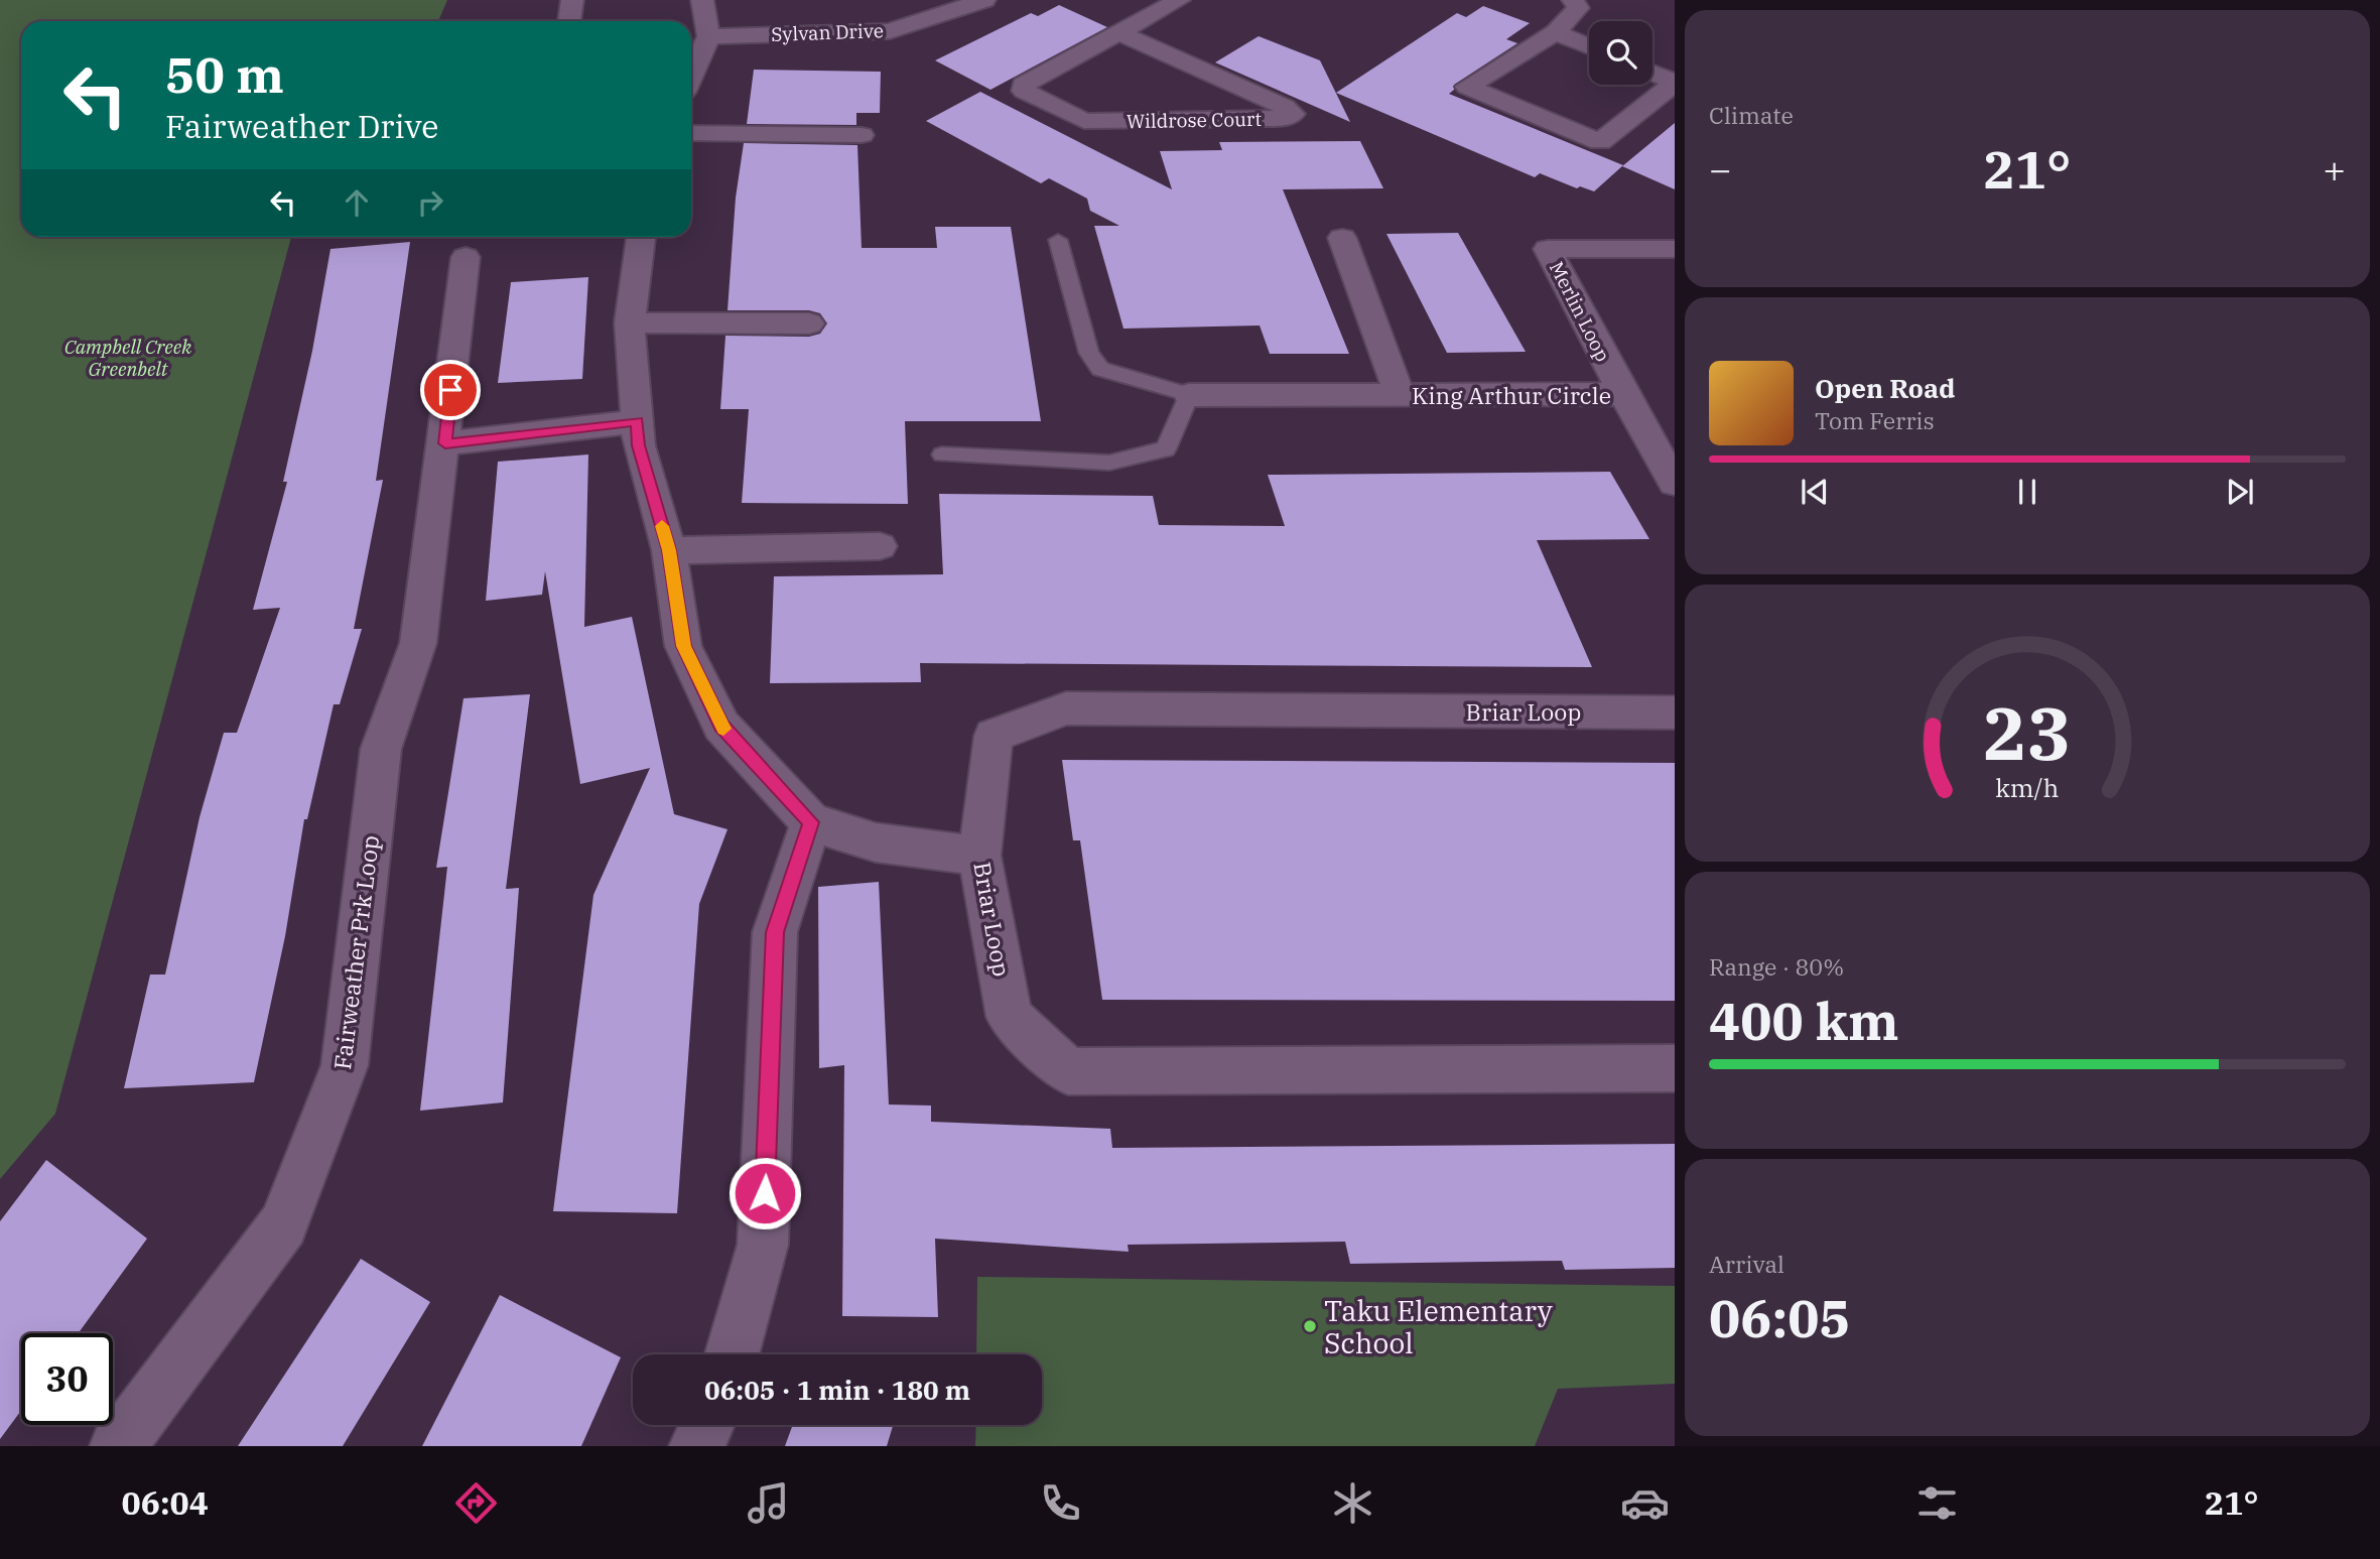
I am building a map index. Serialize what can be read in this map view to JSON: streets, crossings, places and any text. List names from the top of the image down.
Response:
{
  "streets": {
    "street": [
      "Sylvan Drive",
      "Wildrose Court",
      "Merlin Loop",
      "King Arthur Circle",
      "Briar Loop",
      "Fairweather Prk Loop"
    ]
  },
  "crossings": [
    ["Merlin Loop", "King Arthur Circle"]
  ],
  "parks": ["Campbell Creek Greenbelt"],
  "places": ["Taku Elementary School"],
  "page": {
    "tile": [
      "Climate",
      ["Range · 80%", "400 km"],
      ["Arrival", "06:05"]
    ],
    "turn": ["50 m", "Fairweather Drive"],
    "heat": ["−", "21°", "+"],
    "song": ["Open Road", "Tom Ferris"],
    "limit": "30",
    "trip": "06:05 · 1 min · 180 m",
    "tabs": ["06:04", "21°"],
    "gauge": ["23", "km/h"]
  }
}
